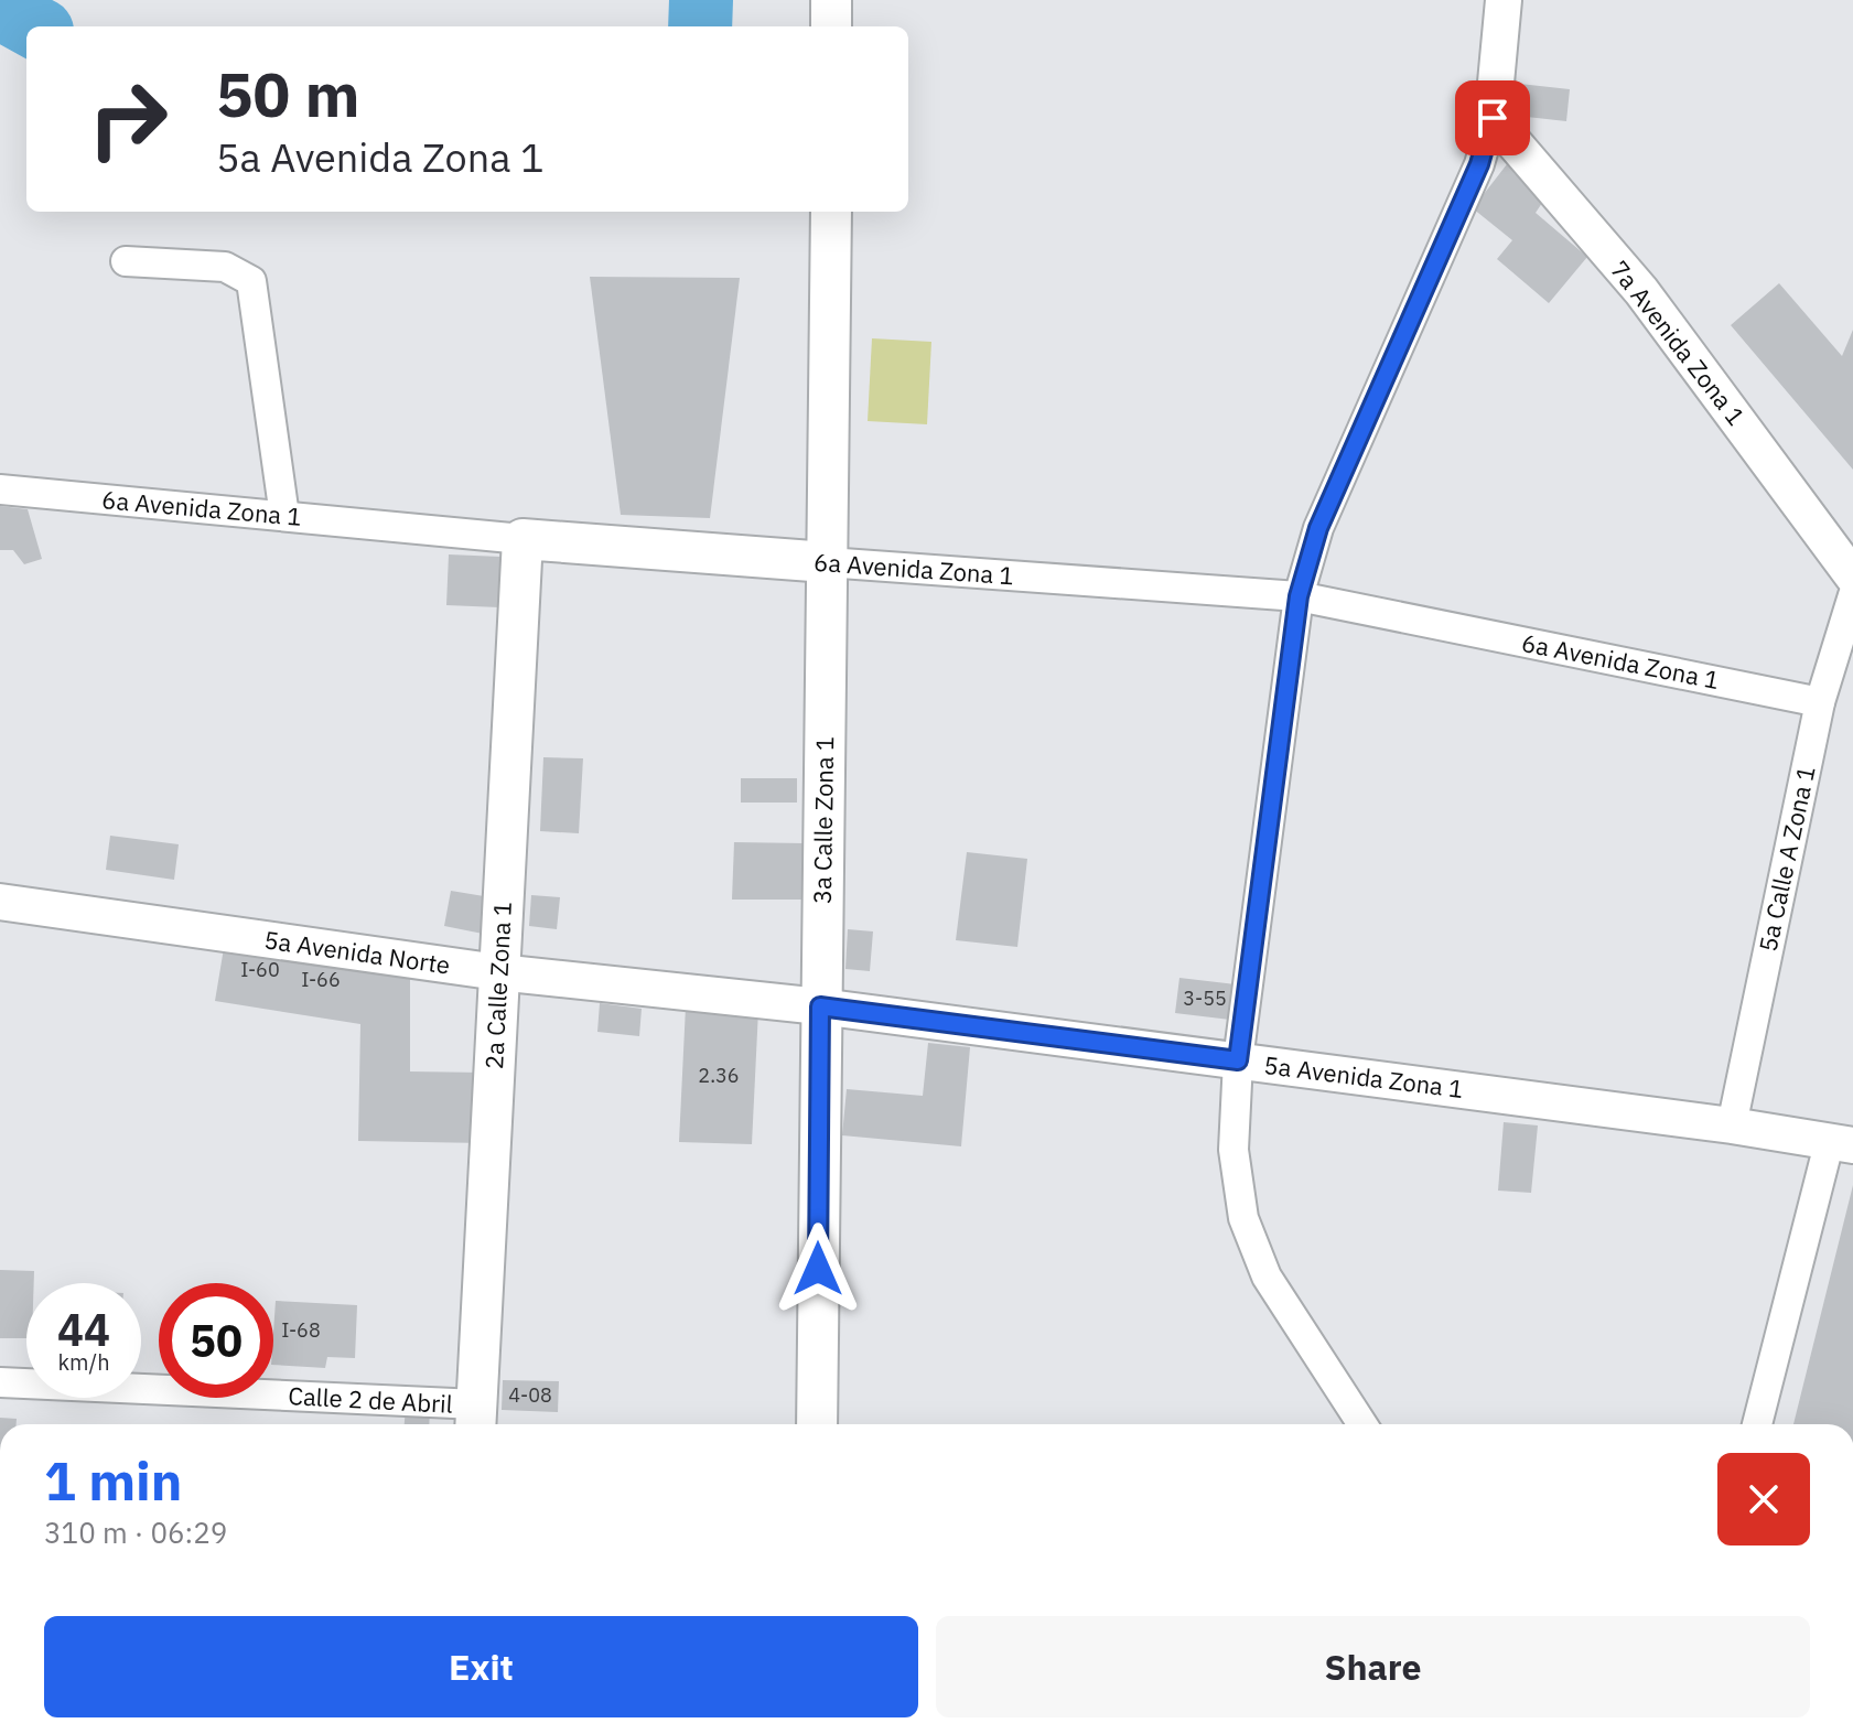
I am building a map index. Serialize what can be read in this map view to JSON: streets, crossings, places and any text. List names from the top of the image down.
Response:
{
  "streets": {
    "main road": ["6a Avenida Zona 1", "3a Calle Zona 1", "2a Calle Zona 1"],
    "street": [
      "7a Avenida Zona 1",
      "5a Calle A Zona 1",
      "5a Avenida Norte",
      "5a Avenida Zona 1",
      "Calle 2 de Abril"
    ]
  },
  "crossings": [
    ["6a Avenida Zona 1", "3a Calle Zona 1"],
    ["6a Avenida Zona 1", "5a Calle A Zona 1"],
    ["6a Avenida Zona 1", "2a Calle Zona 1"],
    ["3a Calle Zona 1", "5a Avenida Norte"],
    ["3a Calle Zona 1", "5a Avenida Zona 1"],
    ["5a Calle A Zona 1", "5a Avenida Zona 1"],
    ["5a Avenida Norte", "2a Calle Zona 1"],
    ["5a Avenida Norte", "5a Avenida Zona 1"],
    ["2a Calle Zona 1", "Calle 2 de Abril"]
  ],
  "house_numbers": [
    "I-60",
    "I-66",
    "3-55",
    "2.36",
    "I-68",
    "4-08"
  ],
  "page": {
    "turn": ["50 m", "5a Avenida Zona 1"],
    "speed": "44 km/h",
    "limit": "50",
    "heading": ["1 min", "310 m · 06:29"],
    "buttons": ["Exit", "Share"]
  }
}
